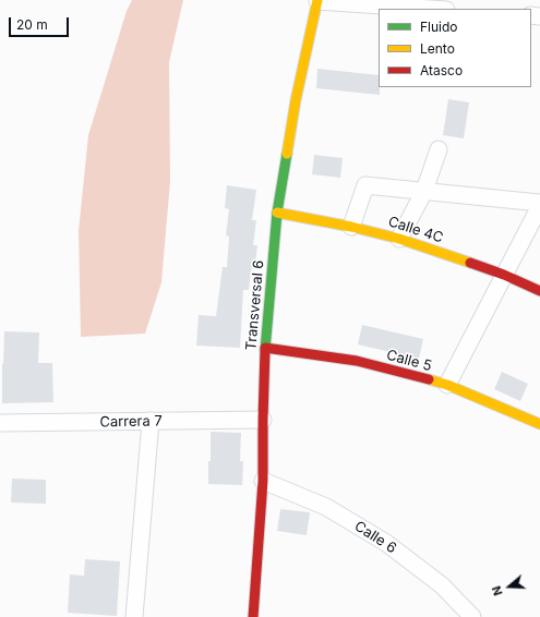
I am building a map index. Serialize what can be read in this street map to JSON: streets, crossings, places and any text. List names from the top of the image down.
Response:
{
  "streets": {
    "street": [
      "Calle 4C",
      "Transversal 6",
      "Calle 5",
      "Carrera 7",
      "Calle 6"
    ]
  },
  "crossings": [
    ["Calle 4C", "Transversal 6"],
    ["Transversal 6", "Calle 5"],
    ["Transversal 6", "Carrera 7"],
    ["Transversal 6", "Calle 6"]
  ],
  "legend": ["Fluido", "Lento", "Atasco"],
  "scale_bar": "20 m",
  "north": "left"
}
